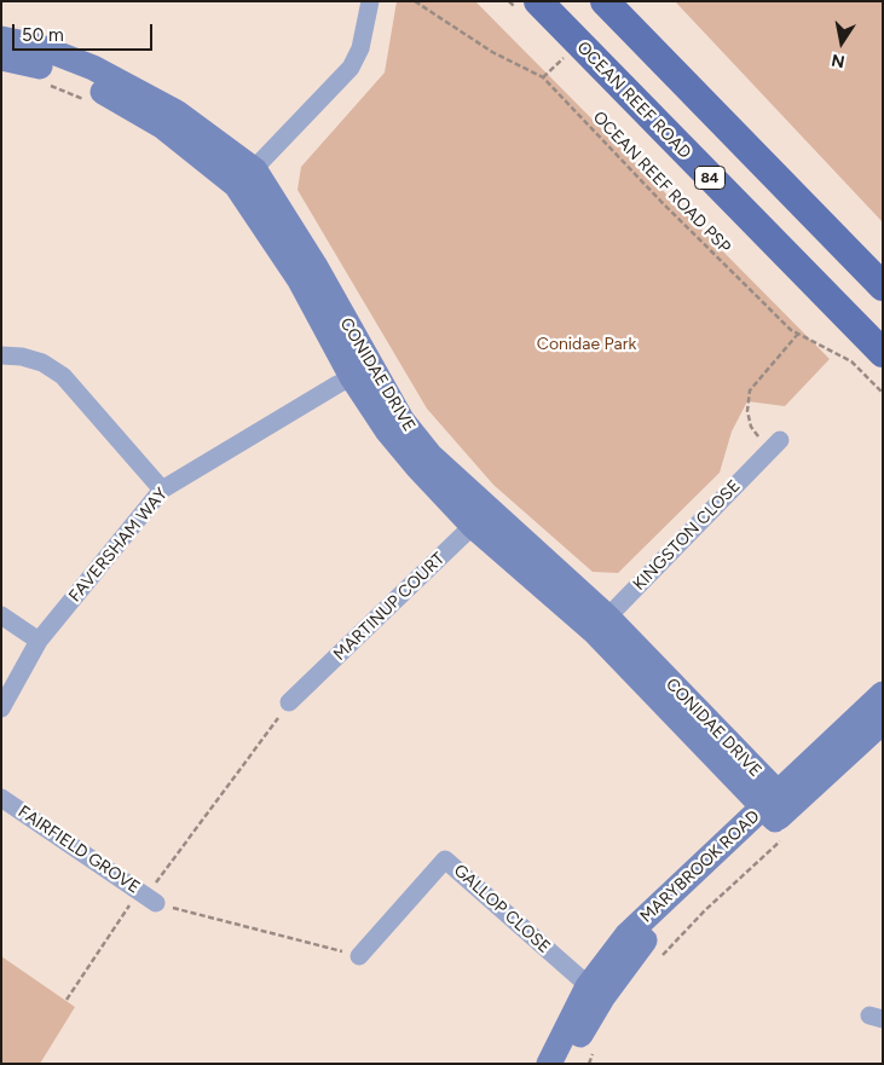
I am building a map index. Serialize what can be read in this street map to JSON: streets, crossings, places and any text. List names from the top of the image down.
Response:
{
  "streets": {
    "main road": ["OCEAN REEF ROAD", "84"],
    "street": [
      "CONIDAE DRIVE",
      "KINGSTON CLOSE",
      "FAVERSHAM WAY",
      "MARTINUP COURT",
      "FAIRFIELD GROVE",
      "MARYBROOK ROAD",
      "GALLOP CLOSE"
    ],
    "path": ["OCEAN REEF ROAD PSP"]
  },
  "crossings": [
    ["CONIDAE DRIVE", "KINGSTON CLOSE"],
    ["CONIDAE DRIVE", "FAVERSHAM WAY"],
    ["CONIDAE DRIVE", "MARTINUP COURT"],
    ["CONIDAE DRIVE", "MARYBROOK ROAD"],
    ["MARYBROOK ROAD", "GALLOP CLOSE"]
  ],
  "parks": ["Conidae Park"],
  "scale_bar": "50 m",
  "north": "bottom"
}
